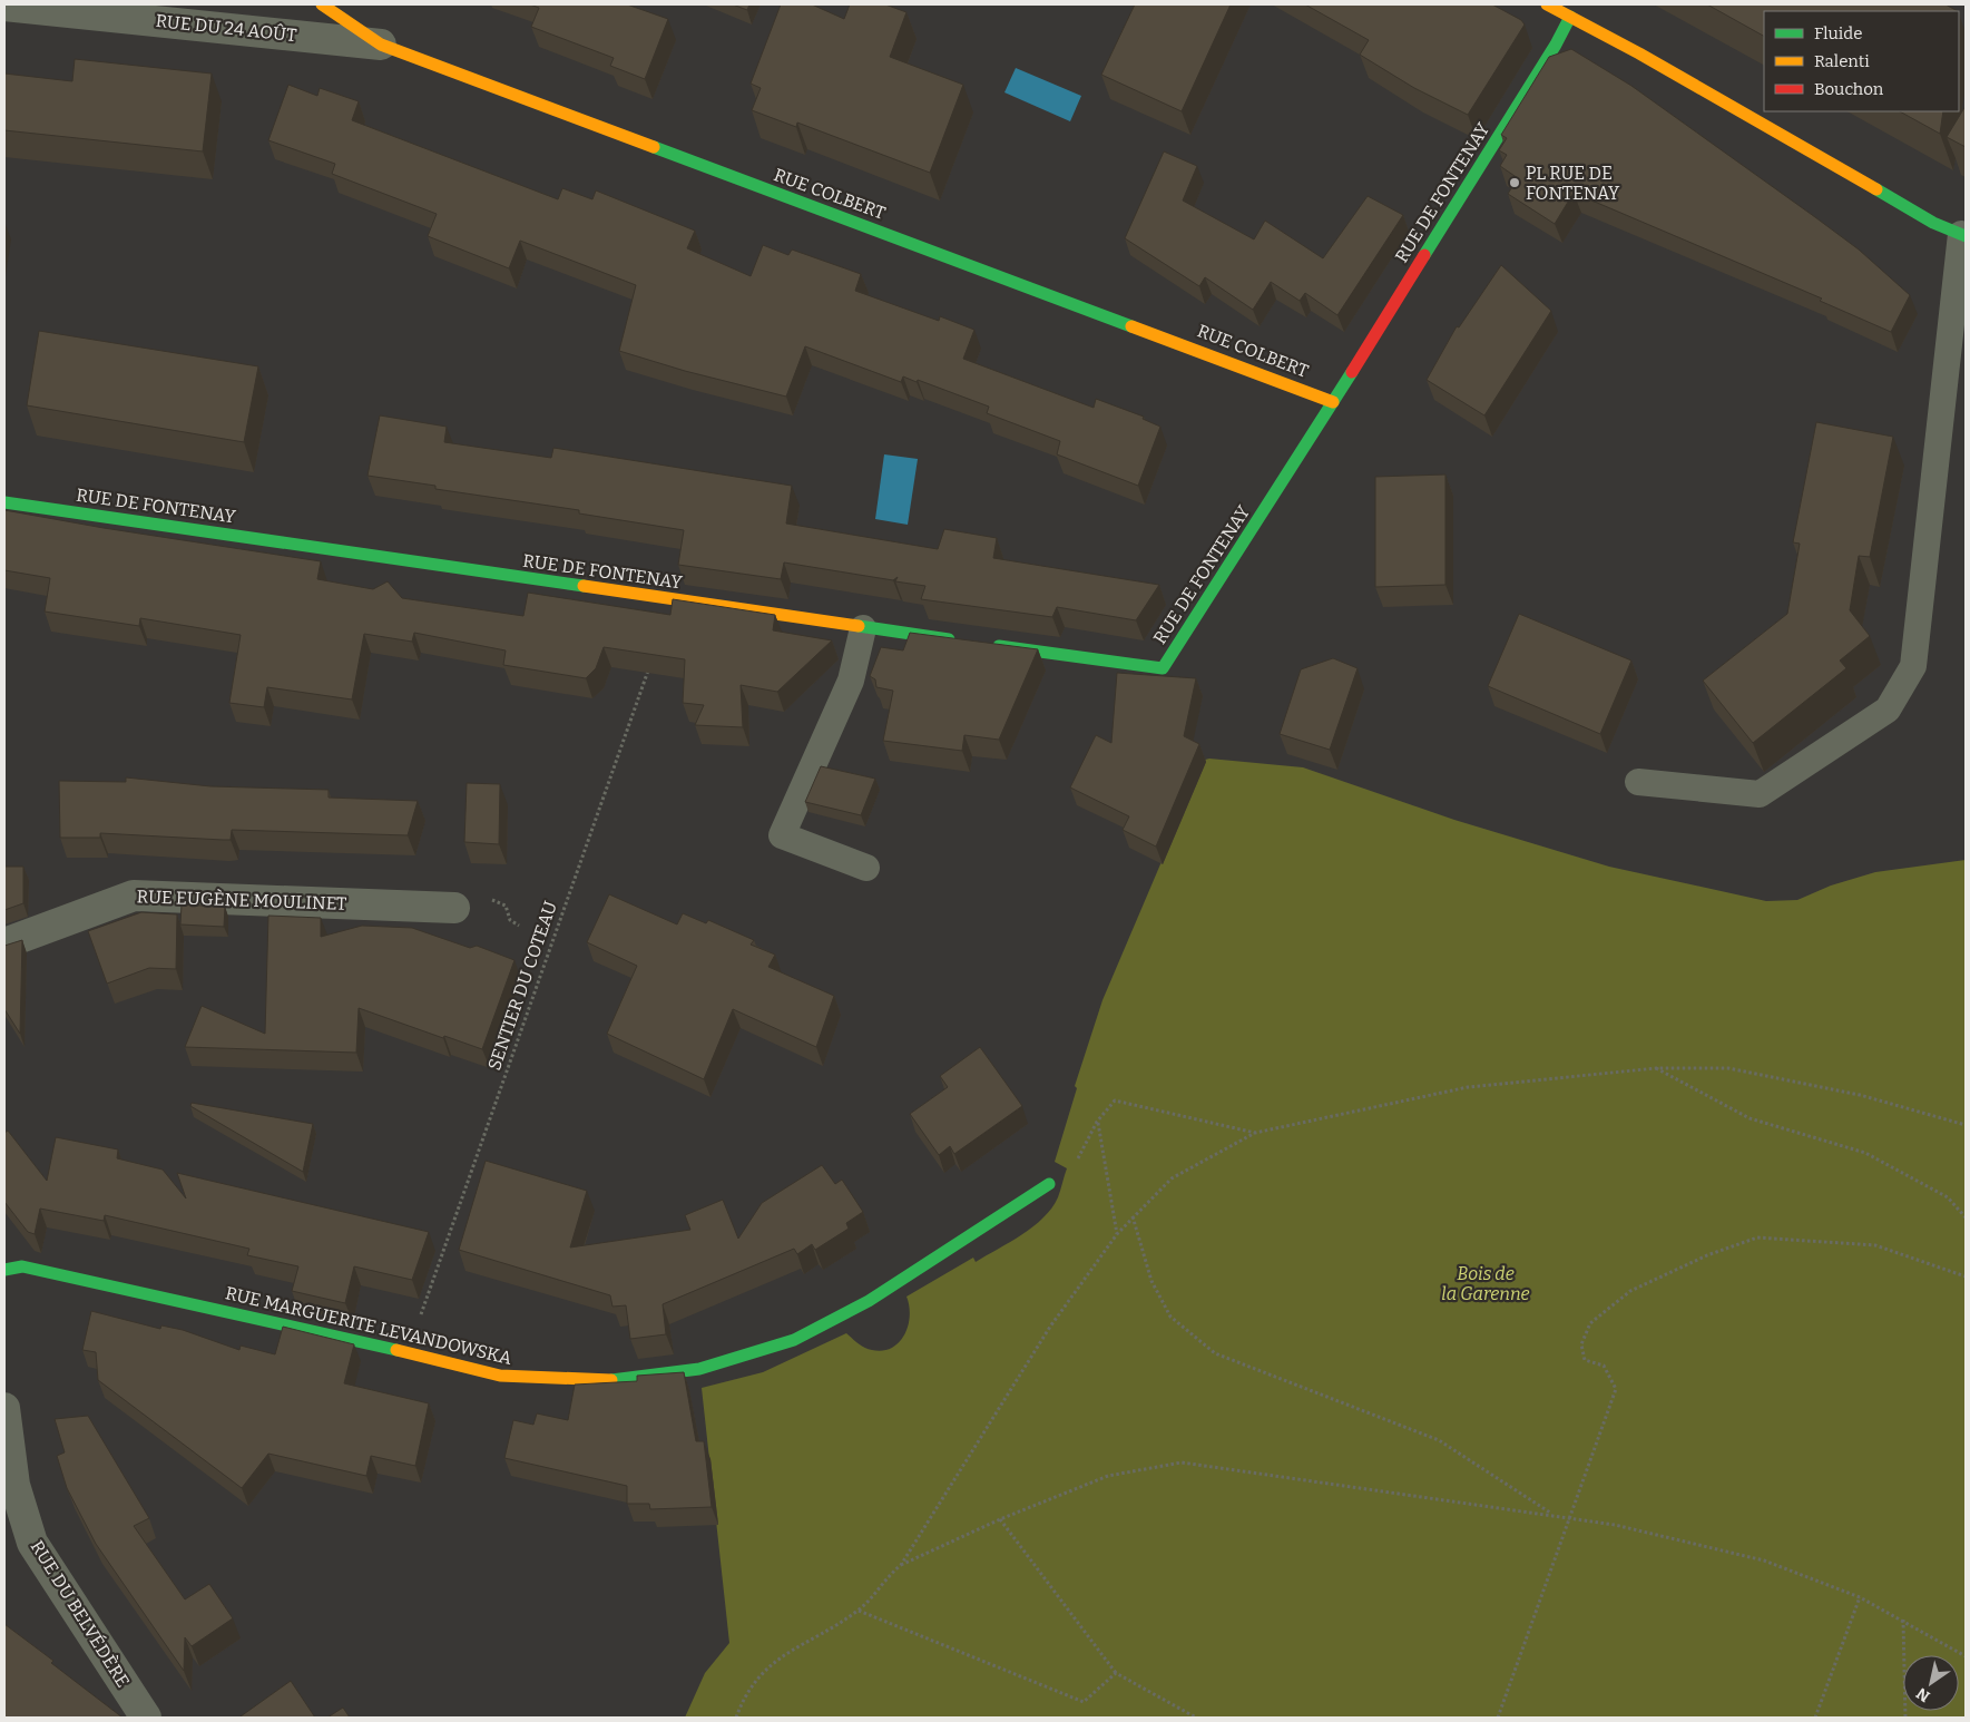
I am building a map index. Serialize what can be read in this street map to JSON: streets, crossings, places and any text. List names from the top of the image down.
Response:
{
  "streets": {
    "street": [
      "RUE DU 24 AOÛT",
      "RUE DE FONTENAY",
      "RUE COLBERT",
      "RUE EUGÈNE MOULINET",
      "RUE MARGUERITE LEVANDOWSKA",
      "RUE DU BELVÉDÈRE"
    ],
    "path": ["SENTIER DU COTEAU"]
  },
  "crossings": [
    ["RUE DU 24 AOÛT", "RUE COLBERT"],
    ["RUE DE FONTENAY", "RUE COLBERT"],
    ["SENTIER DU COTEAU", "RUE MARGUERITE LEVANDOWSKA"]
  ],
  "parks": ["Bois de la Garenne"],
  "places": ["PL RUE DE FONTENAY"],
  "legend": ["Fluide", "Ralenti", "Bouchon"],
  "north": "bottom left"
}
